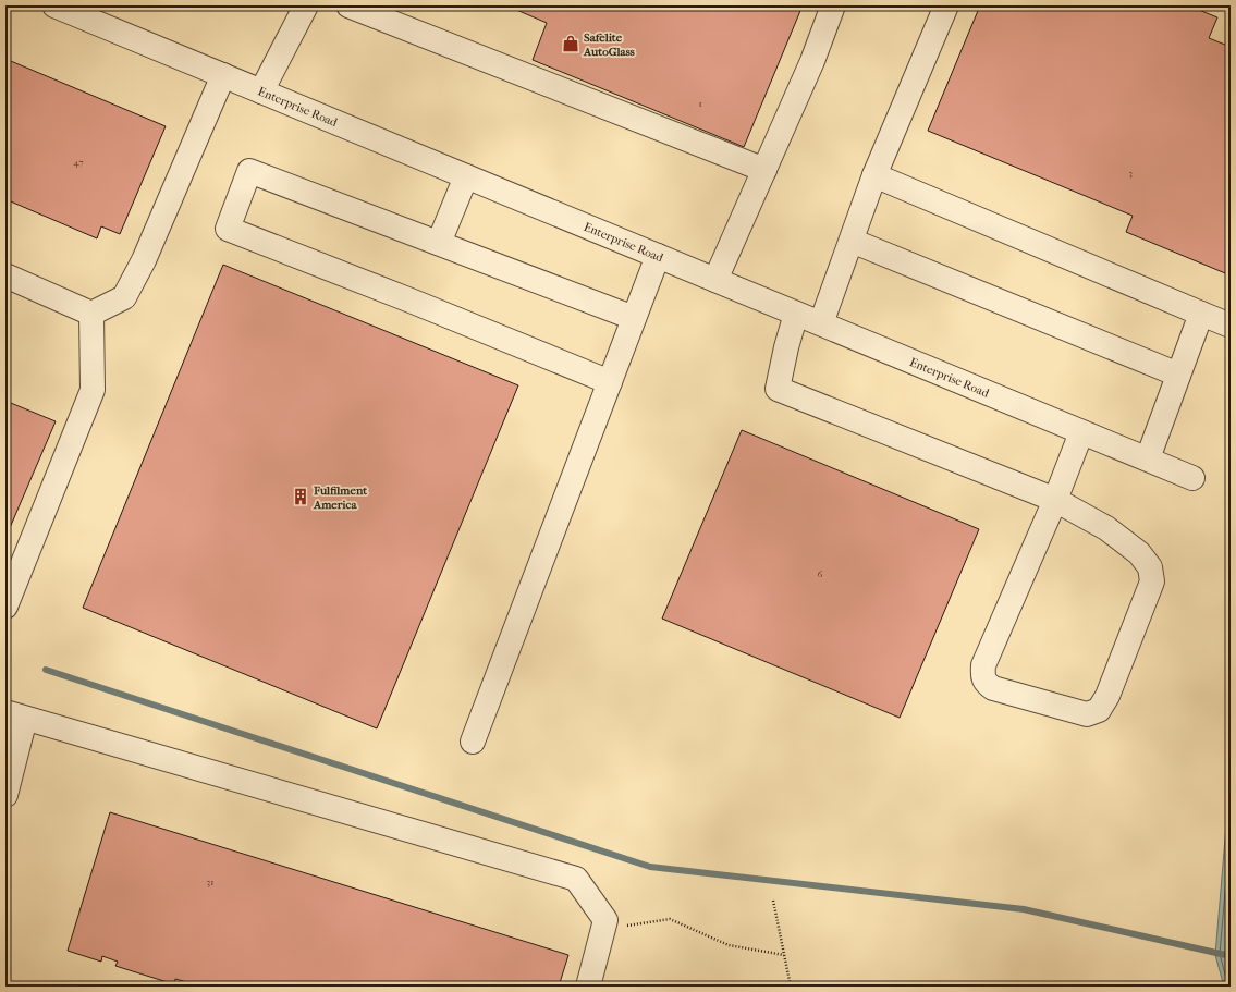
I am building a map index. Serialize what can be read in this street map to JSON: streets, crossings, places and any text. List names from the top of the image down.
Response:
{
  "streets": {
    "street": ["Enterprise Road"]
  },
  "places": {
    "shop": ["Safelite AutoGlass"],
    "building": ["Fulfilment America"]
  },
  "house_numbers": [
    "1",
    "47",
    "3",
    "6",
    "31"
  ]
}
